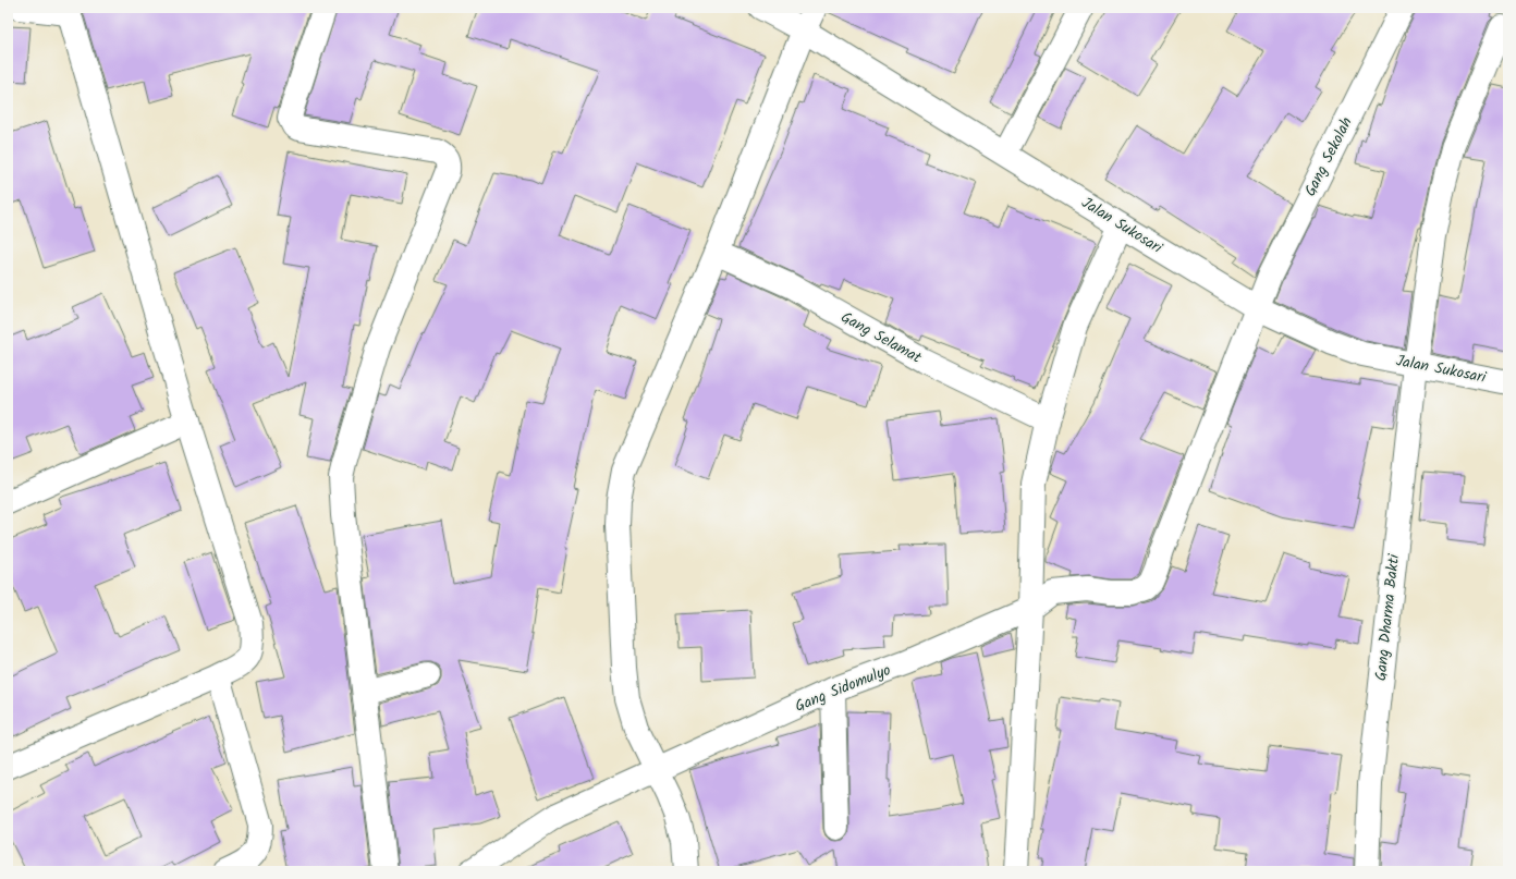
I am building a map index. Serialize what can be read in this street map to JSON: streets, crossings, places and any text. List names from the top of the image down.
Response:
{
  "streets": {
    "street": [
      "Gang Sekolah",
      "Jalan Sukosari",
      "Gang Selamat",
      "Gang Dharma Bakti",
      "Gang Sidomulyo"
    ]
  },
  "crossings": [
    ["Gang Sekolah", "Jalan Sukosari"],
    ["Gang Sekolah", "Gang Sidomulyo"],
    ["Jalan Sukosari", "Gang Dharma Bakti"]
  ]
}
